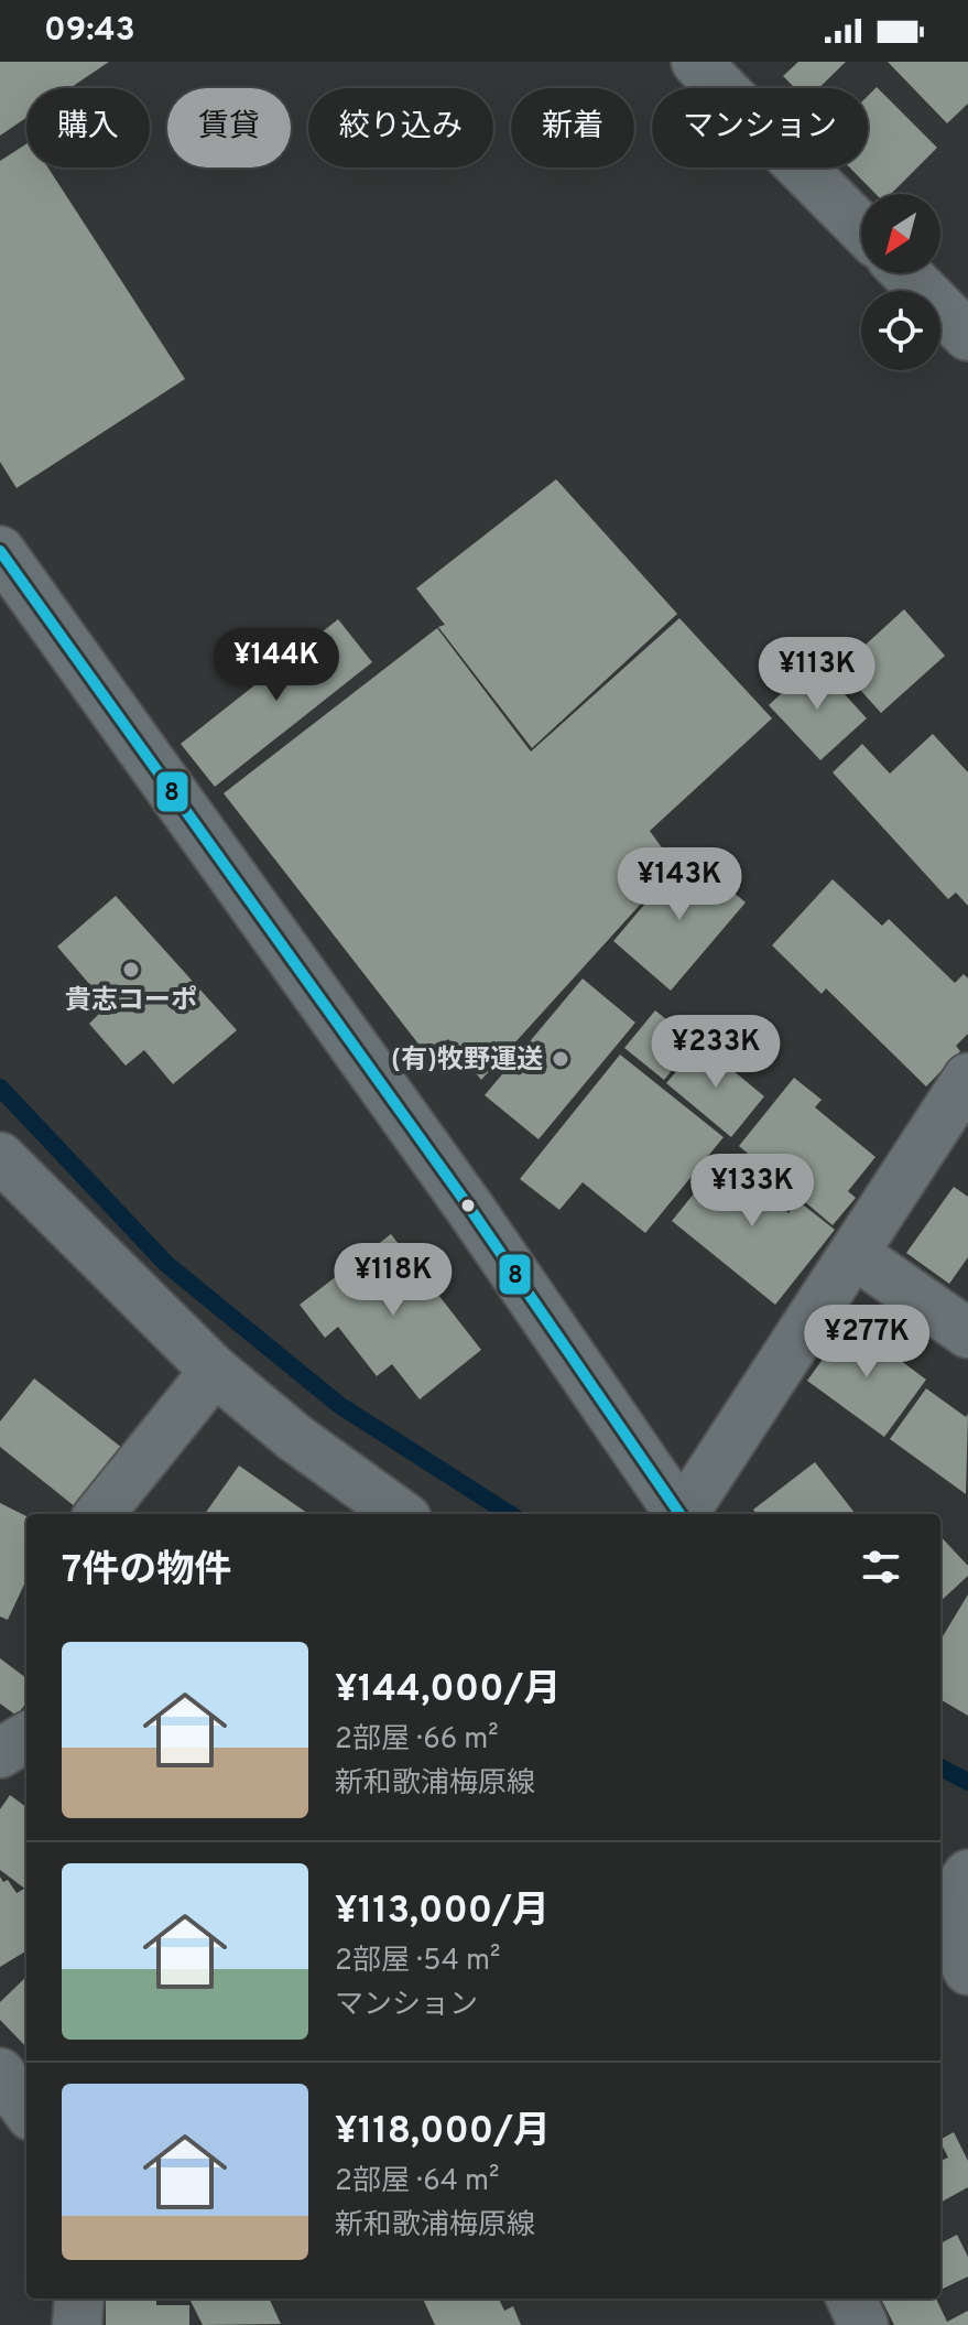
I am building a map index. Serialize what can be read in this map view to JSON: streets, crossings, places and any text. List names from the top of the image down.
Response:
{
  "places": ["貴志コーポ", "(有)牧野運送"],
  "lines": ["transit line 8"],
  "north": "bottom left",
  "page": {
    "status": "09:43",
    "chip": [
      "購入",
      "賃貸",
      "絞り込み",
      "新着",
      "マンション"
    ],
    "price": [
      "¥144K",
      "¥113K",
      "¥143K",
      "¥233K",
      "¥133K",
      "¥118K",
      "¥277K"
    ],
    "heading": "7件の物件",
    "list": [
      {
        "name": "¥144,000/月",
        "note": "2部屋 · 66 m² · 新和歌浦梅原線"
      },
      {
        "name": "¥113,000/月",
        "note": "2部屋 · 54 m² · マンション"
      },
      {
        "name": "¥118,000/月",
        "note": "2部屋 · 64 m² · 新和歌浦梅原線"
      }
    ]
  }
}
